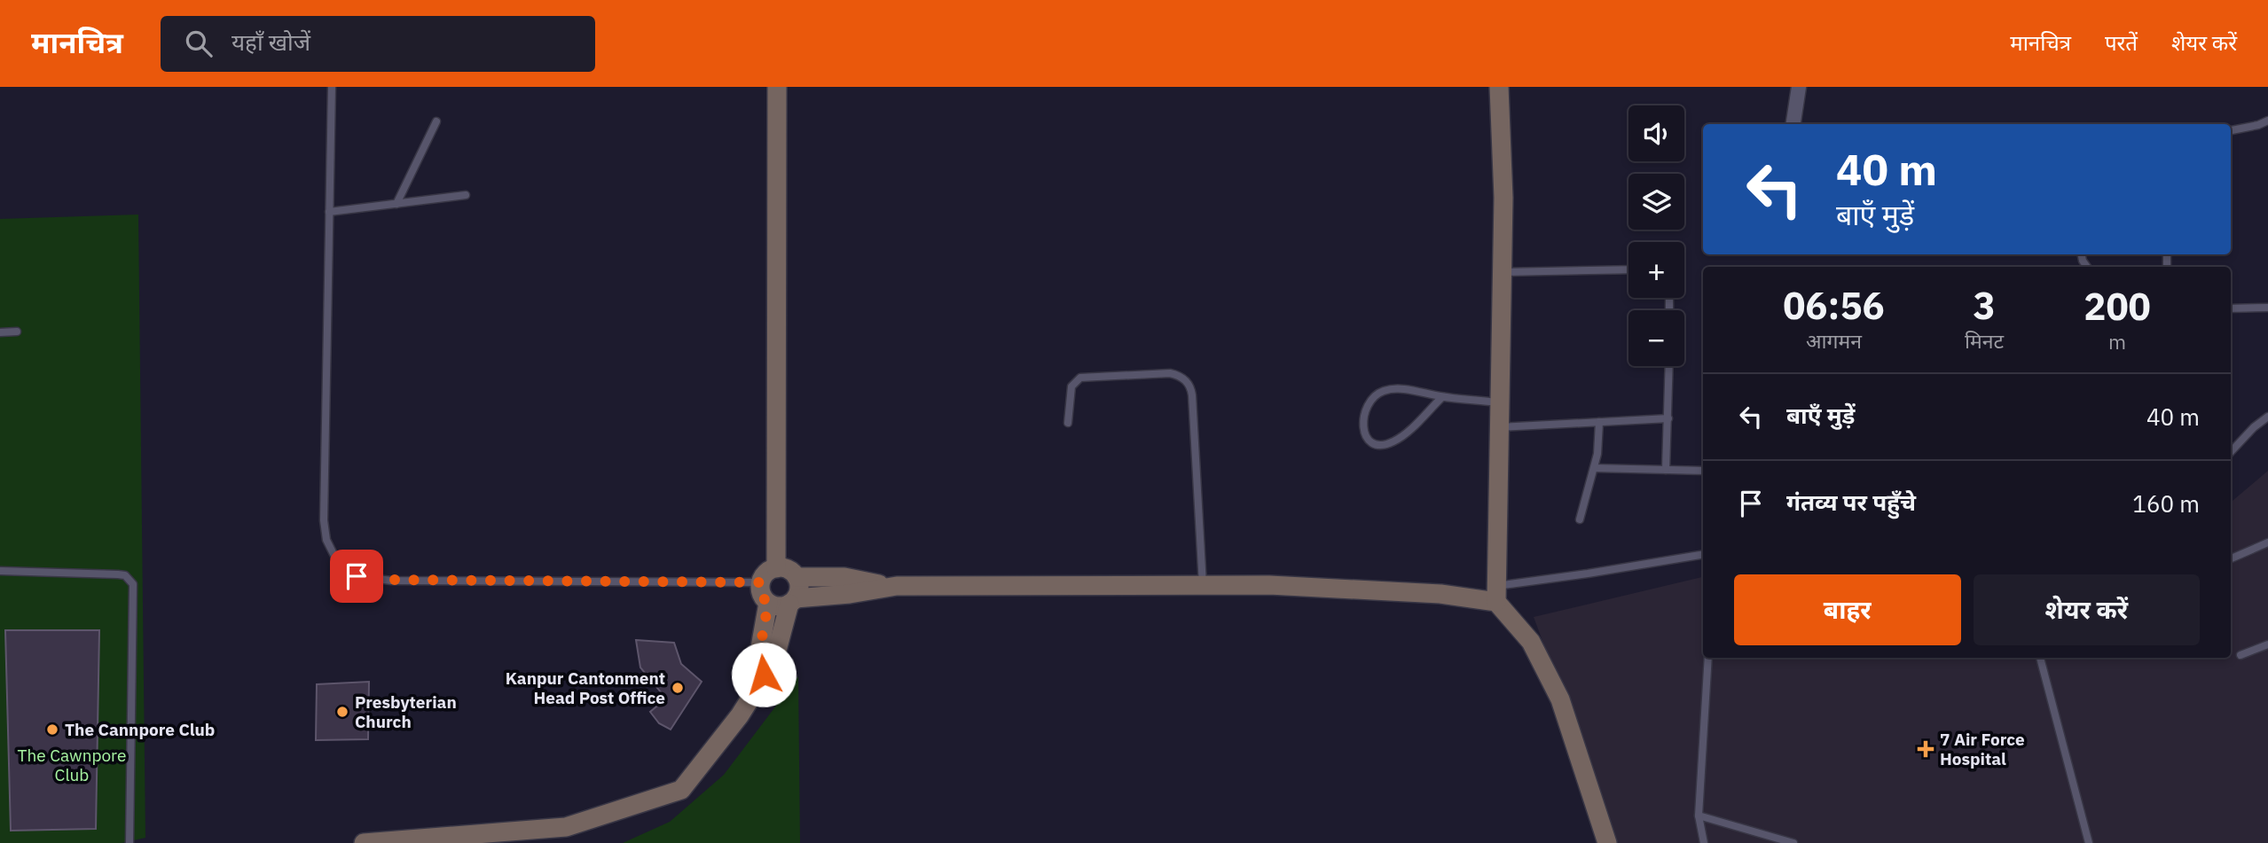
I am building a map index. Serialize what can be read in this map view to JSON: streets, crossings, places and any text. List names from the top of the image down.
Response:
{
  "parks": ["The Cawnpore Club"],
  "places": {
    "other": ["Kanpur Cantonment Head Post Office", "Presbyterian Church", "The Cannpore Club"],
    "health": ["7 Air Force Hospital"]
  },
  "page": {
    "header": "मानचित्र",
    "search": "यहाँ खोजें",
    "nav": ["मानचित्र", "परतें", "शेयर करें"],
    "map_buttons": ["+", "−"],
    "turn": ["40 m", "बाएँ मुड़ें"],
    "eta": [
      "06:56",
      "आगमन",
      "3",
      "मिनट",
      "200",
      "m"
    ],
    "list": [
      {
        "name": "बाएँ मुड़ें",
        "value": "40 m"
      },
      {
        "name": "गंतव्य पर पहुँचे",
        "value": "160 m"
      }
    ],
    "buttons": ["बाहर", "शेयर करें"]
  }
}
